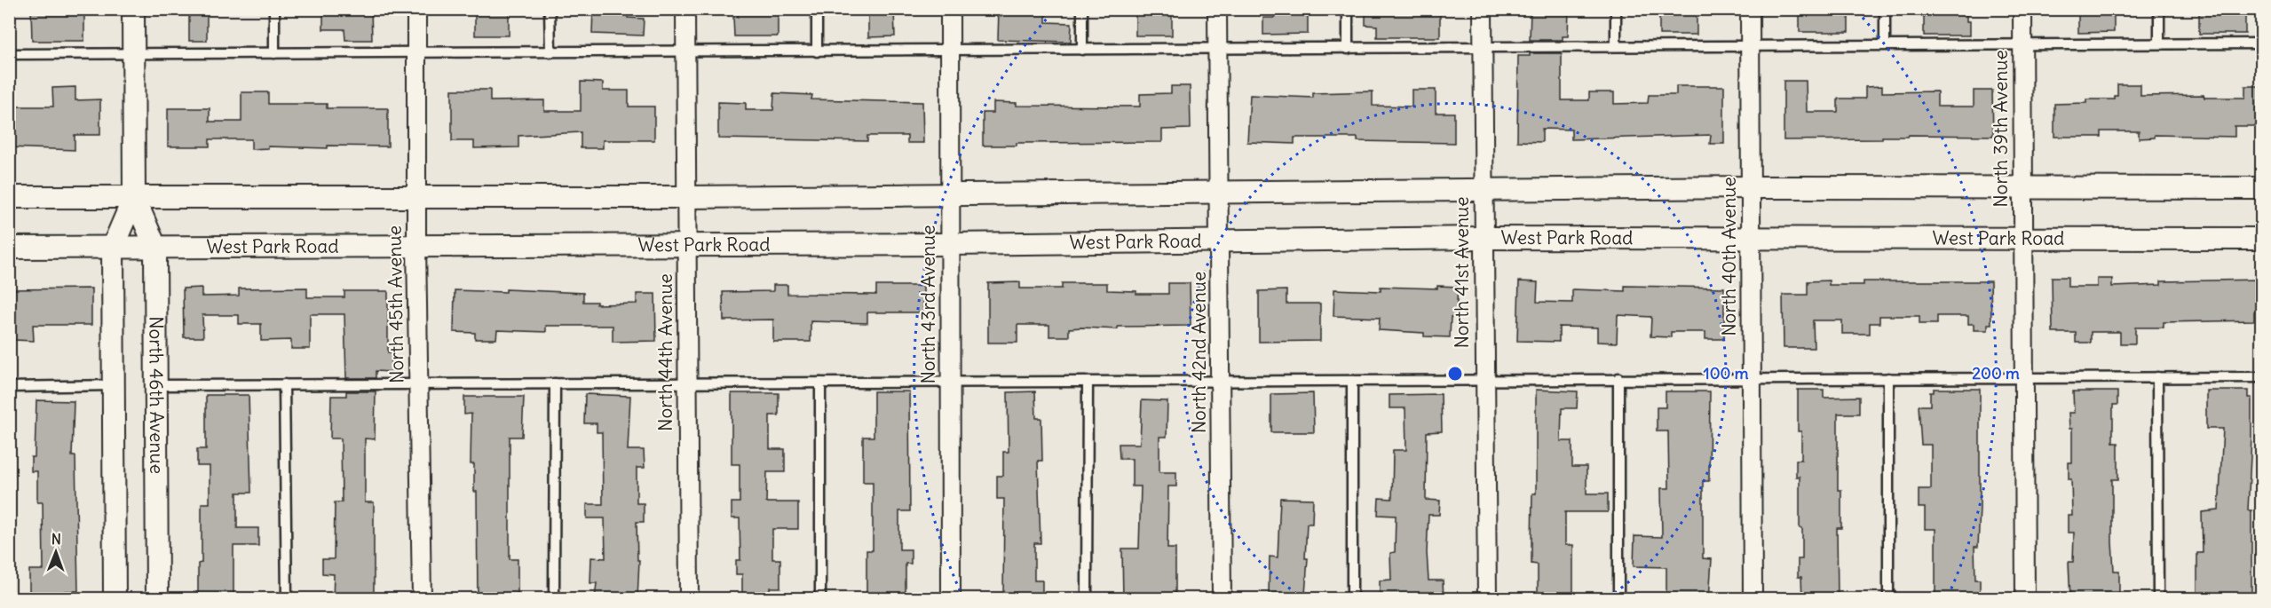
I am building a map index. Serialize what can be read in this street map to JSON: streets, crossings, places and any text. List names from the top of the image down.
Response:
{
  "streets": {
    "street": [
      "North 39th Avenue",
      "West Park Road",
      "North 40th Avenue",
      "North 41st Avenue",
      "North 45th Avenue",
      "North 43rd Avenue",
      "North 44th Avenue",
      "North 42nd Avenue",
      "North 46th Avenue"
    ]
  },
  "crossings": [
    ["North 39th Avenue", "West Park Road"],
    ["West Park Road", "North 40th Avenue"],
    ["West Park Road", "North 41st Avenue"],
    ["West Park Road", "North 45th Avenue"],
    ["West Park Road", "North 43rd Avenue"],
    ["West Park Road", "North 44th Avenue"],
    ["West Park Road", "North 42nd Avenue"],
    ["West Park Road", "North 46th Avenue"]
  ],
  "north": "top",
  "rings": ["100 m", "200 m"]
}
